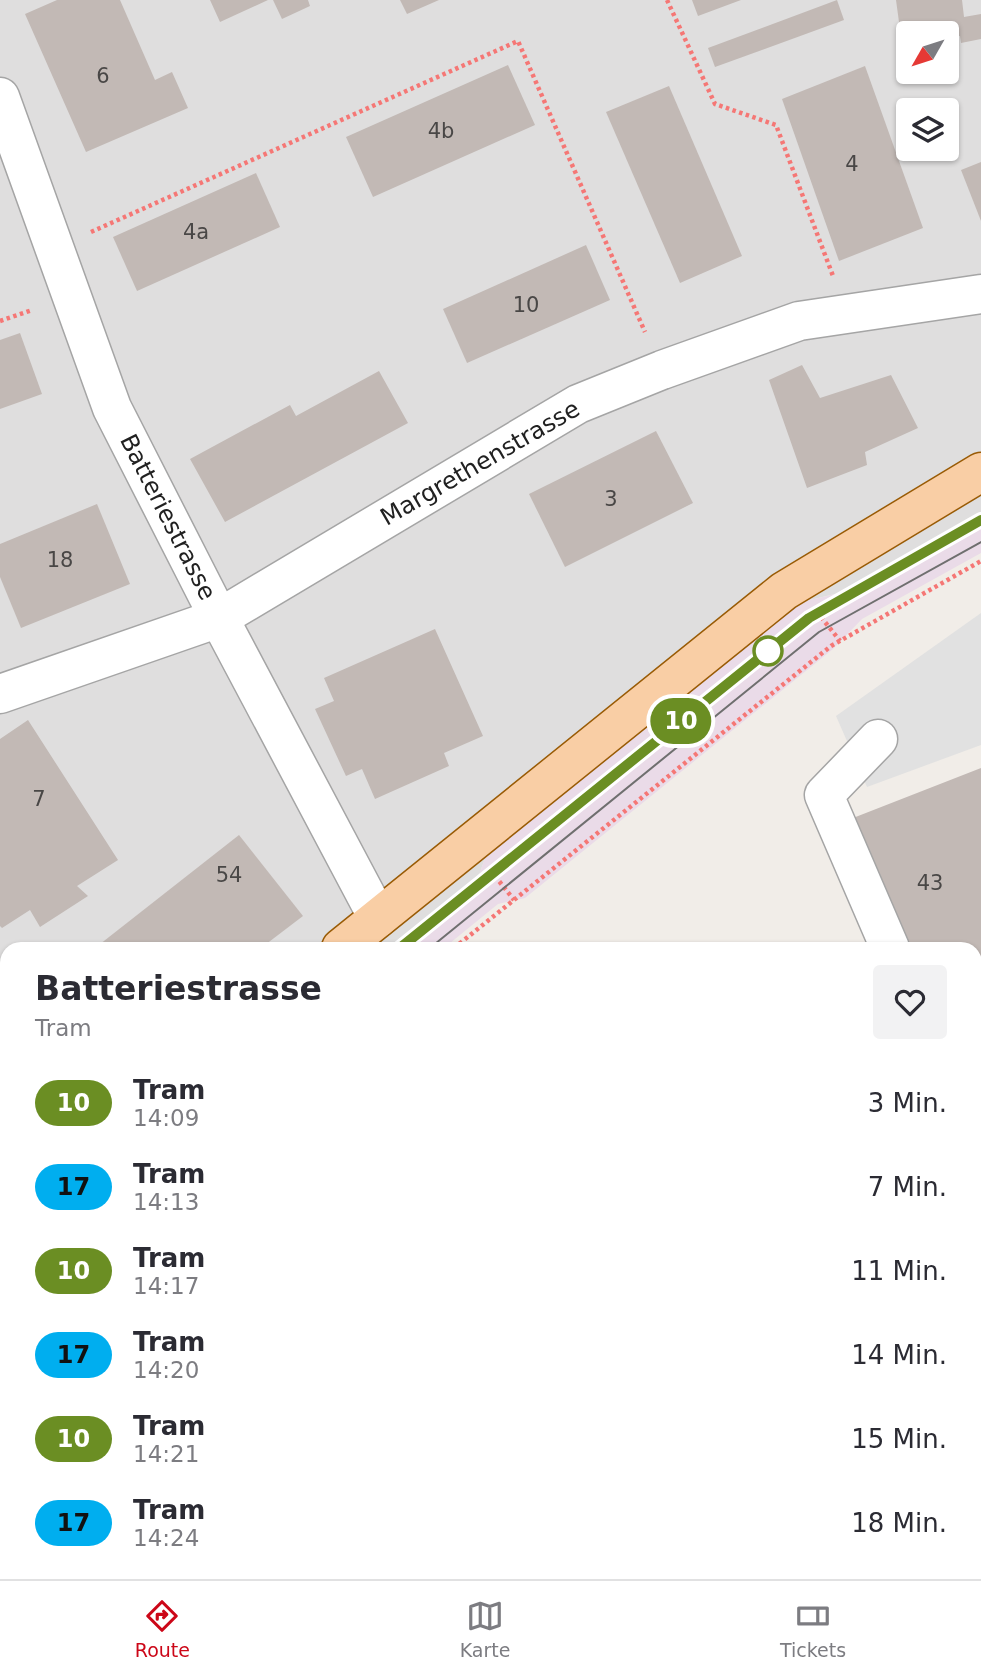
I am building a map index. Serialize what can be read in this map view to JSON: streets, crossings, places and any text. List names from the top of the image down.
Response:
{
  "streets": {
    "street": ["Margrethenstrasse", "Batteriestrasse"]
  },
  "crossings": [
    ["Margrethenstrasse", "Batteriestrasse"]
  ],
  "lines": ["tram line 10"],
  "house_numbers": [
    "6",
    "4b",
    "4",
    "4a",
    "10",
    "3",
    "18",
    "7",
    "54",
    "43"
  ],
  "north": "bottom left",
  "page": {
    "on_map": "10",
    "heading": ["Batteriestrasse", "Tram"],
    "list": [
      {
        "mark": "10",
        "name": "Tram",
        "note": "14:09",
        "value": "3 Min."
      },
      {
        "mark": "17",
        "name": "Tram",
        "note": "14:13",
        "value": "7 Min."
      },
      {
        "mark": "10",
        "name": "Tram",
        "note": "14:17",
        "value": "11 Min."
      },
      {
        "mark": "17",
        "name": "Tram",
        "note": "14:20",
        "value": "14 Min."
      },
      {
        "mark": "10",
        "name": "Tram",
        "note": "14:21",
        "value": "15 Min."
      },
      {
        "mark": "17",
        "name": "Tram",
        "note": "14:24",
        "value": "18 Min."
      }
    ],
    "tabs": ["Route", "Karte", "Tickets"]
  }
}
